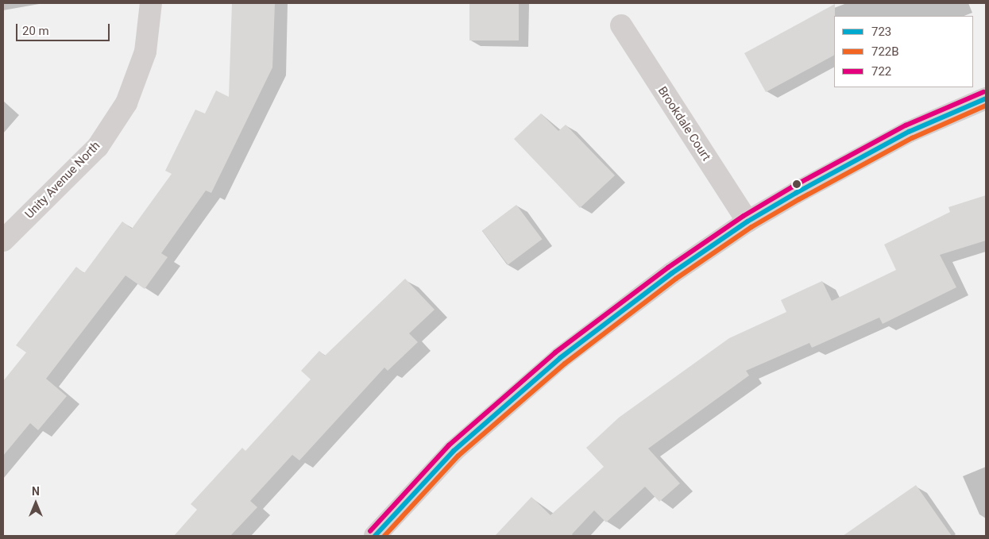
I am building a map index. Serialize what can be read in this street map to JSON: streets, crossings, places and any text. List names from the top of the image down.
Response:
{
  "streets": {
    "street": ["Brookdale Court", "Unity Avenue North"]
  },
  "lines": ["transit line 722", "transit line 723", "transit line 722B"],
  "legend": ["723", "722B", "722"],
  "scale_bar": "20 m",
  "north": "top"
}
